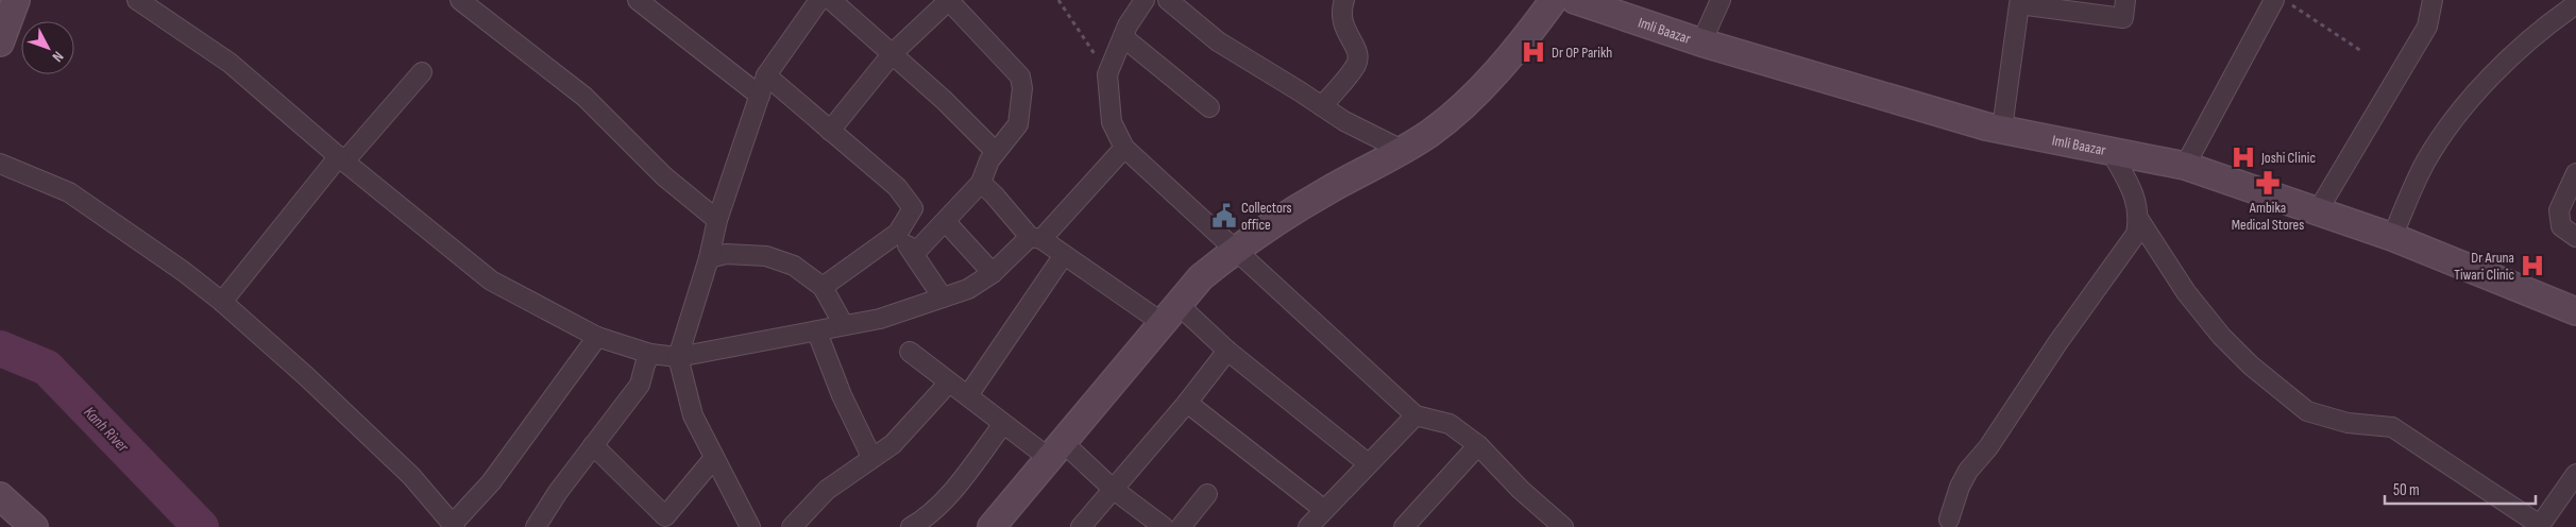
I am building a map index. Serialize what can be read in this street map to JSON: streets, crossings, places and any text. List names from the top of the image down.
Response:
{
  "streets": {
    "main road": ["Imli Baazar"]
  },
  "water": ["Kanh River"],
  "places": {
    "hospital": ["Dr OP Parikh", "Joshi Clinic", "Dr Aruna Tiwari Clinic"],
    "pharmacy": ["Ambika Medical Stores"],
    "public building": ["Collectors office"]
  },
  "scale_bar": "50 m",
  "north": "bottom right"
}
